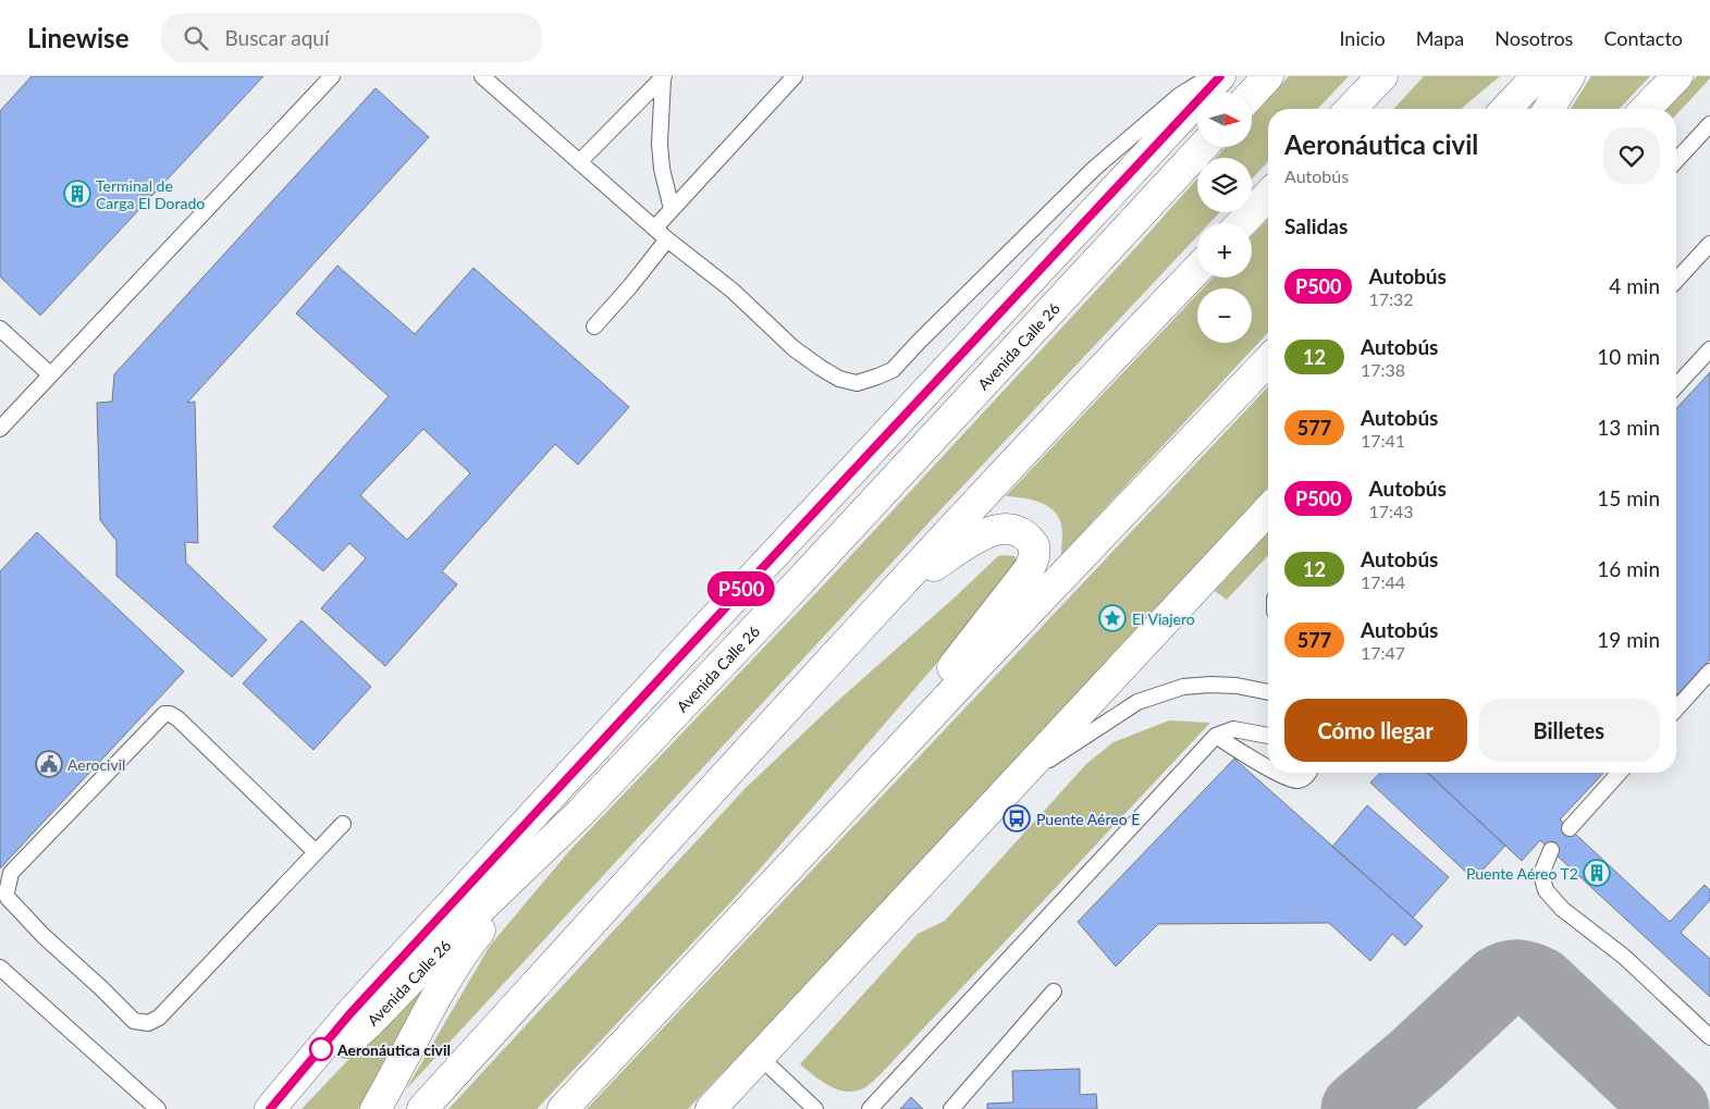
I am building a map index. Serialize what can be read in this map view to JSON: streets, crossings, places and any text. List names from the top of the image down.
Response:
{
  "streets": {
    "main road": ["Avenida Calle 26"]
  },
  "places": {
    "building": ["Terminal de Carga El Dorado", "Puente Aéreo T2"],
    "place": ["El Viajero"],
    "public building": ["Aerocivil"],
    "bus stop": ["Puente Aéreo E"],
    "other": ["Aeronáutica civil"]
  },
  "lines": ["bus line P500"],
  "north": "right",
  "page": {
    "header": "Linewise",
    "search": "Buscar aquí",
    "nav": [
      "Inicio",
      "Mapa",
      "Nosotros",
      "Contacto"
    ],
    "on_map": "P500",
    "map_buttons": ["+", "−"],
    "heading": [
      ["Aeronáutica civil", "Autobús"],
      "Salidas"
    ],
    "list": [
      {
        "mark": "P500",
        "name": "Autobús",
        "note": "17:32",
        "value": "4 min"
      },
      {
        "mark": "12",
        "name": "Autobús",
        "note": "17:38",
        "value": "10 min"
      },
      {
        "mark": "577",
        "name": "Autobús",
        "note": "17:41",
        "value": "13 min"
      },
      {
        "mark": "P500",
        "name": "Autobús",
        "note": "17:43",
        "value": "15 min"
      },
      {
        "mark": "12",
        "name": "Autobús",
        "note": "17:44",
        "value": "16 min"
      },
      {
        "mark": "577",
        "name": "Autobús",
        "note": "17:47",
        "value": "19 min"
      }
    ],
    "buttons": ["Cómo llegar", "Billetes"]
  }
}
